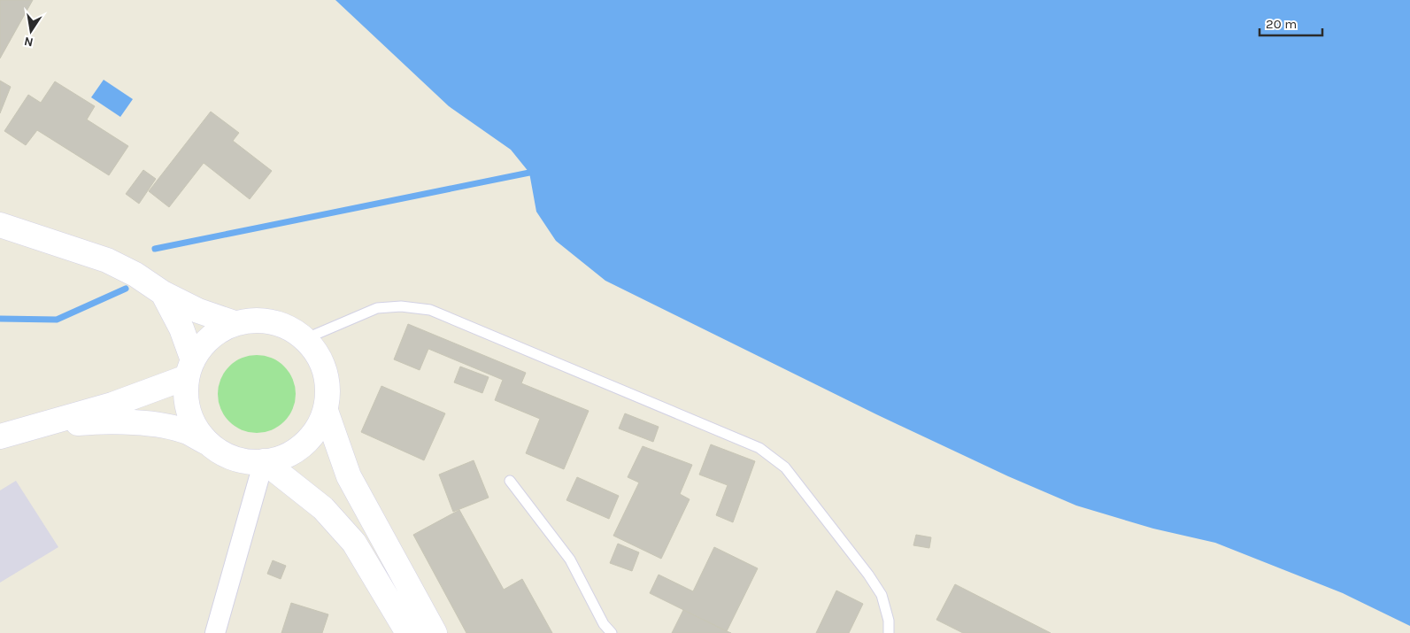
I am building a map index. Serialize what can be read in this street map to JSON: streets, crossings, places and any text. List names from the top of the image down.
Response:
{
  "scale_bar": "20 m",
  "north": "bottom"
}
